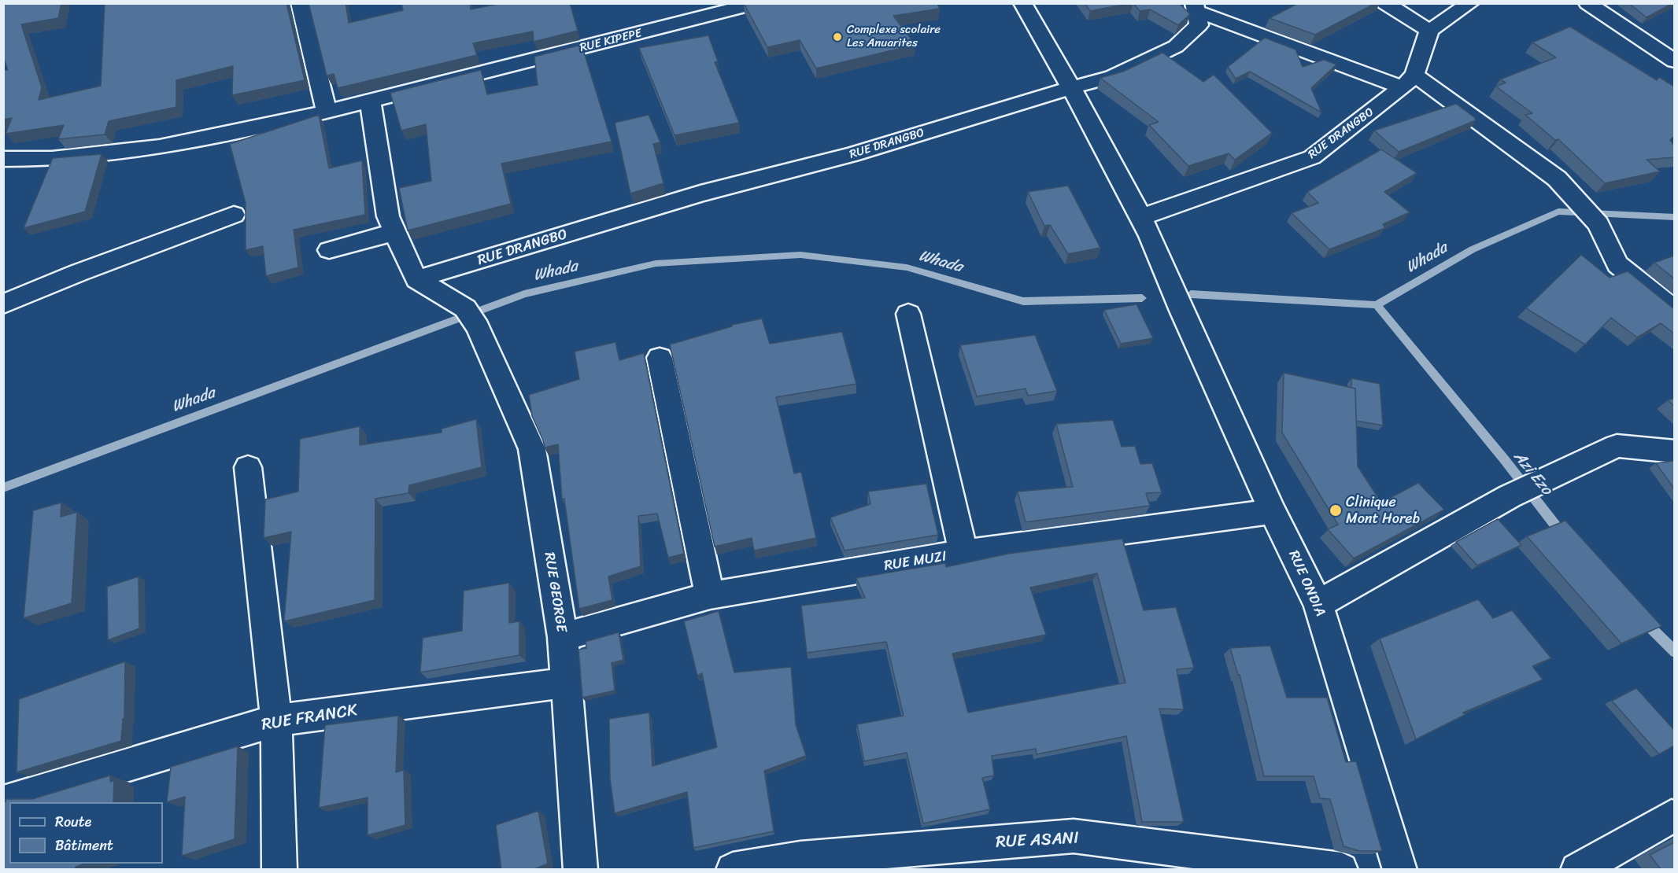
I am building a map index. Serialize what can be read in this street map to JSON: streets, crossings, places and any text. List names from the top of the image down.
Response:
{
  "streets": {
    "street": [
      "RUE KIPEPE",
      "RUE DRANGBO",
      "RUE MUZI",
      "RUE ONDIA",
      "RUE GEORGE",
      "RUE FRANCK",
      "RUE ASANI"
    ]
  },
  "crossings": [
    ["RUE DRANGBO", "RUE ONDIA"],
    ["RUE DRANGBO", "RUE GEORGE"],
    ["RUE MUZI", "RUE ONDIA"],
    ["RUE MUZI", "RUE GEORGE"],
    ["RUE GEORGE", "RUE FRANCK"]
  ],
  "water": ["Whada", "Azi Ezo"],
  "places": ["Complexe scolaire Les Anuarites", "Clinique Mont Horeb"],
  "legend": ["Route", "Bâtiment"]
}
